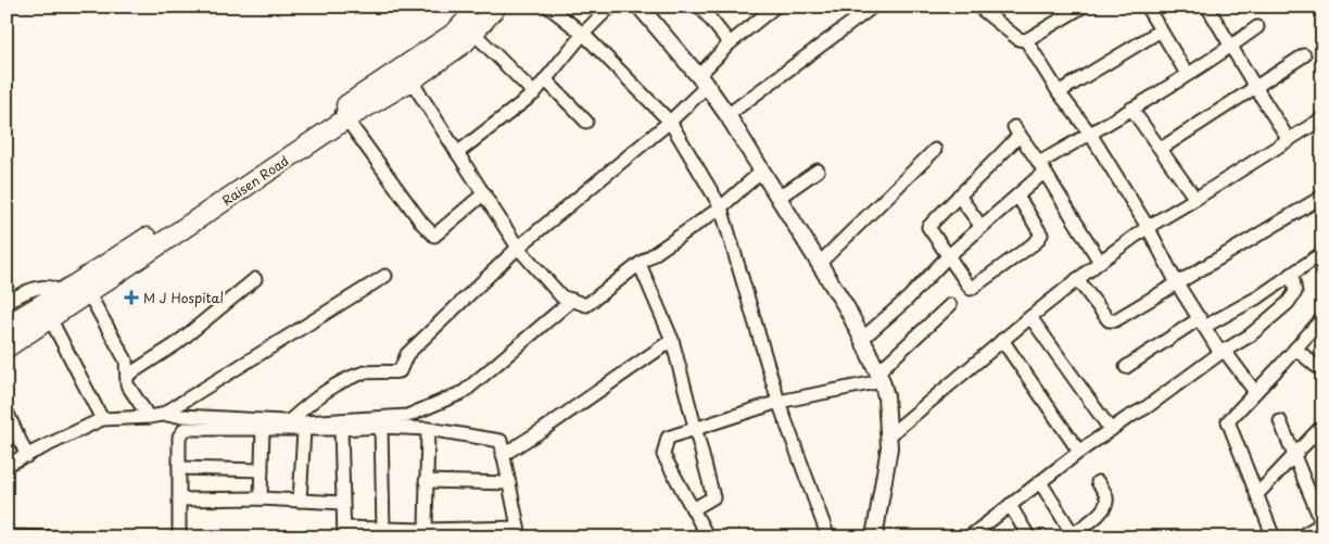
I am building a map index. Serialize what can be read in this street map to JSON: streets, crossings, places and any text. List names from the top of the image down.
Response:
{
  "streets": {
    "main road": ["Raisen Road"]
  },
  "places": {
    "health": ["M J Hospital"]
  }
}
